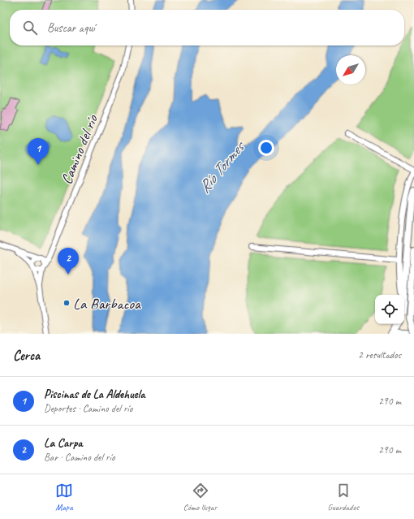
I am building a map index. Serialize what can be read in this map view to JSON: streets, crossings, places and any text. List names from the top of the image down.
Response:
{
  "streets": {
    "street": ["Camino del río"]
  },
  "water": ["Río Tormes"],
  "places": ["La Barbacoa"],
  "north": "bottom left",
  "page": {
    "search": "Buscar aquí",
    "pins": ["1", "2"],
    "heading": ["Cerca", "2 resultados"],
    "list": [
      {
        "mark": "1",
        "name": "Piscinas de La Aldehuela",
        "note": "Deportes · Camino del río",
        "value": "290 m"
      },
      {
        "mark": "2",
        "name": "La Carpa",
        "note": "Bar · Camino del río",
        "value": "290 m"
      }
    ],
    "nav": ["Mapa", "Cómo llegar", "Guardados"]
  }
}
